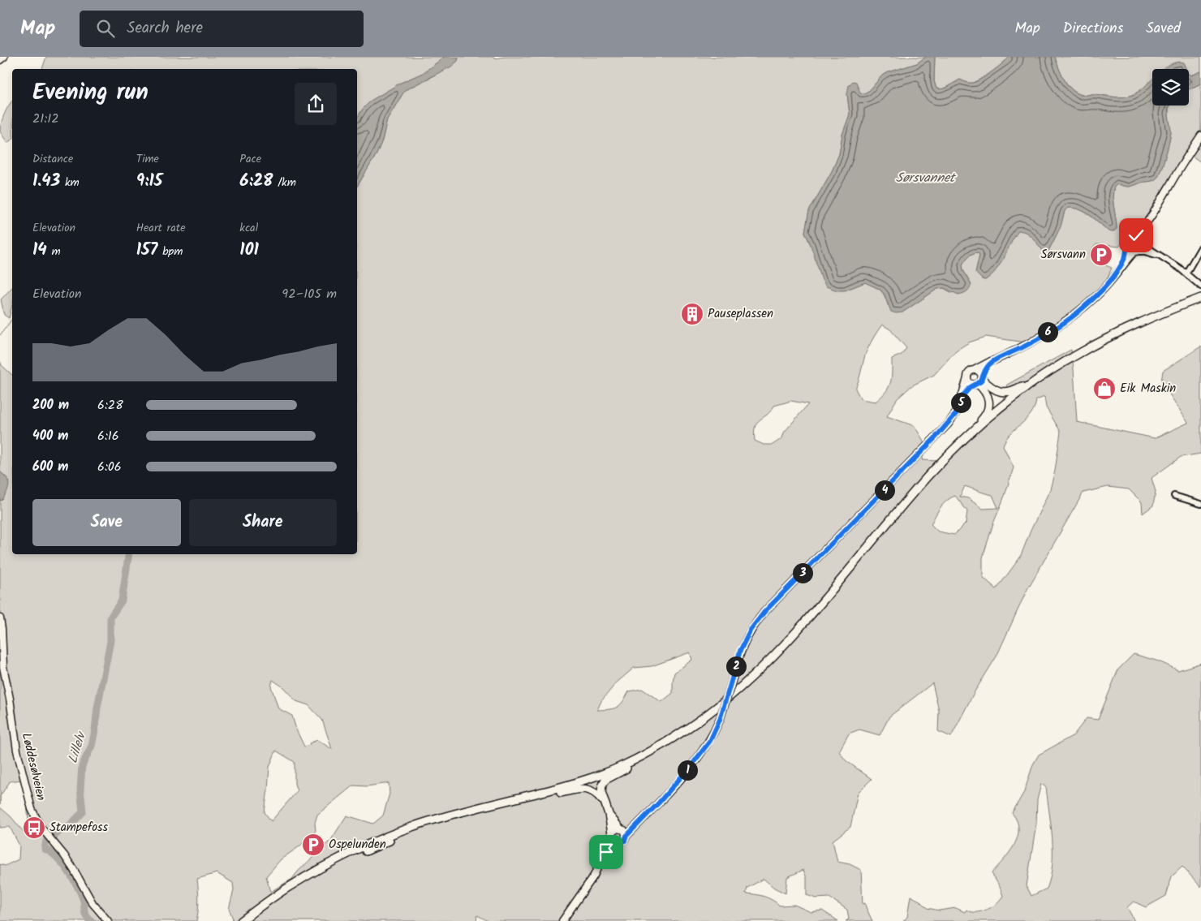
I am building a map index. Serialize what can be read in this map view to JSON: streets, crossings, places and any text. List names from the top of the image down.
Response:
{
  "streets": {
    "main road": ["Løddesølveien"]
  },
  "water": ["Sørsvannet", "Lillelv"],
  "places": {
    "parking": ["Sørsvann", "Ospelunden"],
    "building": ["Pauseplassen"],
    "shop": ["Eik Maskin"],
    "bus stop": ["Stampefoss"]
  },
  "page": {
    "header": "Map",
    "search": "Search here",
    "nav": ["Map", "Directions", "Saved"],
    "heading": ["Evening run", "21:12"],
    "stats": [
      ["Distance", "1.43 km"],
      ["Time", "9:15"],
      ["Pace", "6:28 /km"],
      ["Elevation", "14 m"],
      ["Heart rate", "157 bpm"],
      ["kcal", "101"]
    ],
    "chart": ["Elevation", "92–105 m"],
    "pins": [
      "6",
      "5",
      "4",
      "3",
      "2",
      "1"
    ],
    "list": [
      {
        "name": "200 m",
        "note": "6:28"
      },
      {
        "name": "400 m",
        "note": "6:16"
      },
      {
        "name": "600 m",
        "note": "6:06"
      }
    ],
    "buttons": ["Save", "Share"]
  }
}
